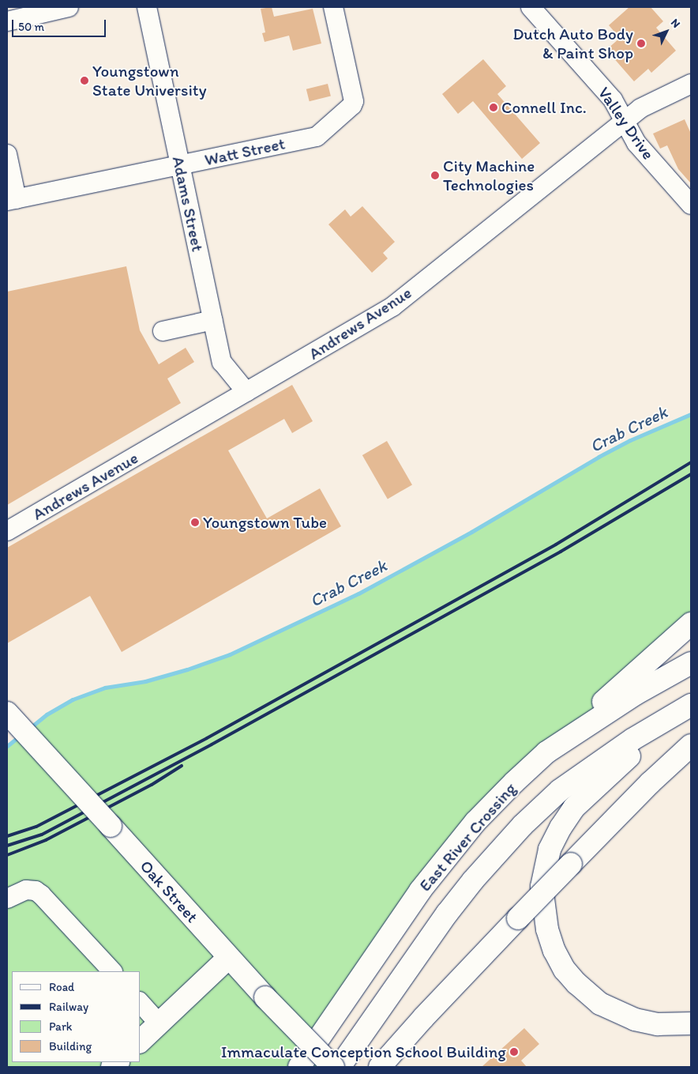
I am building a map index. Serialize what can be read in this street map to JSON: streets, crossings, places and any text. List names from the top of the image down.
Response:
{
  "streets": {
    "main road": ["East River Crossing", "Oak Street"],
    "street": [
      "Valley Drive",
      "Watt Street",
      "Adams Street",
      "Andrews Avenue"
    ]
  },
  "crossings": [
    ["Valley Drive", "Andrews Avenue"],
    ["Watt Street", "Adams Street"],
    ["Adams Street", "Andrews Avenue"]
  ],
  "water": ["Crab Creek"],
  "places": [
    "Dutch Auto Body & Paint Shop",
    "Youngstown State University",
    "Connell Inc.",
    "City Machine Technologies",
    "Youngstown Tube",
    "Immaculate Conception School Building"
  ],
  "legend": [
    "Road",
    "Railway",
    "Park",
    "Building"
  ],
  "scale_bar": "50 m",
  "north": "top right"
}
